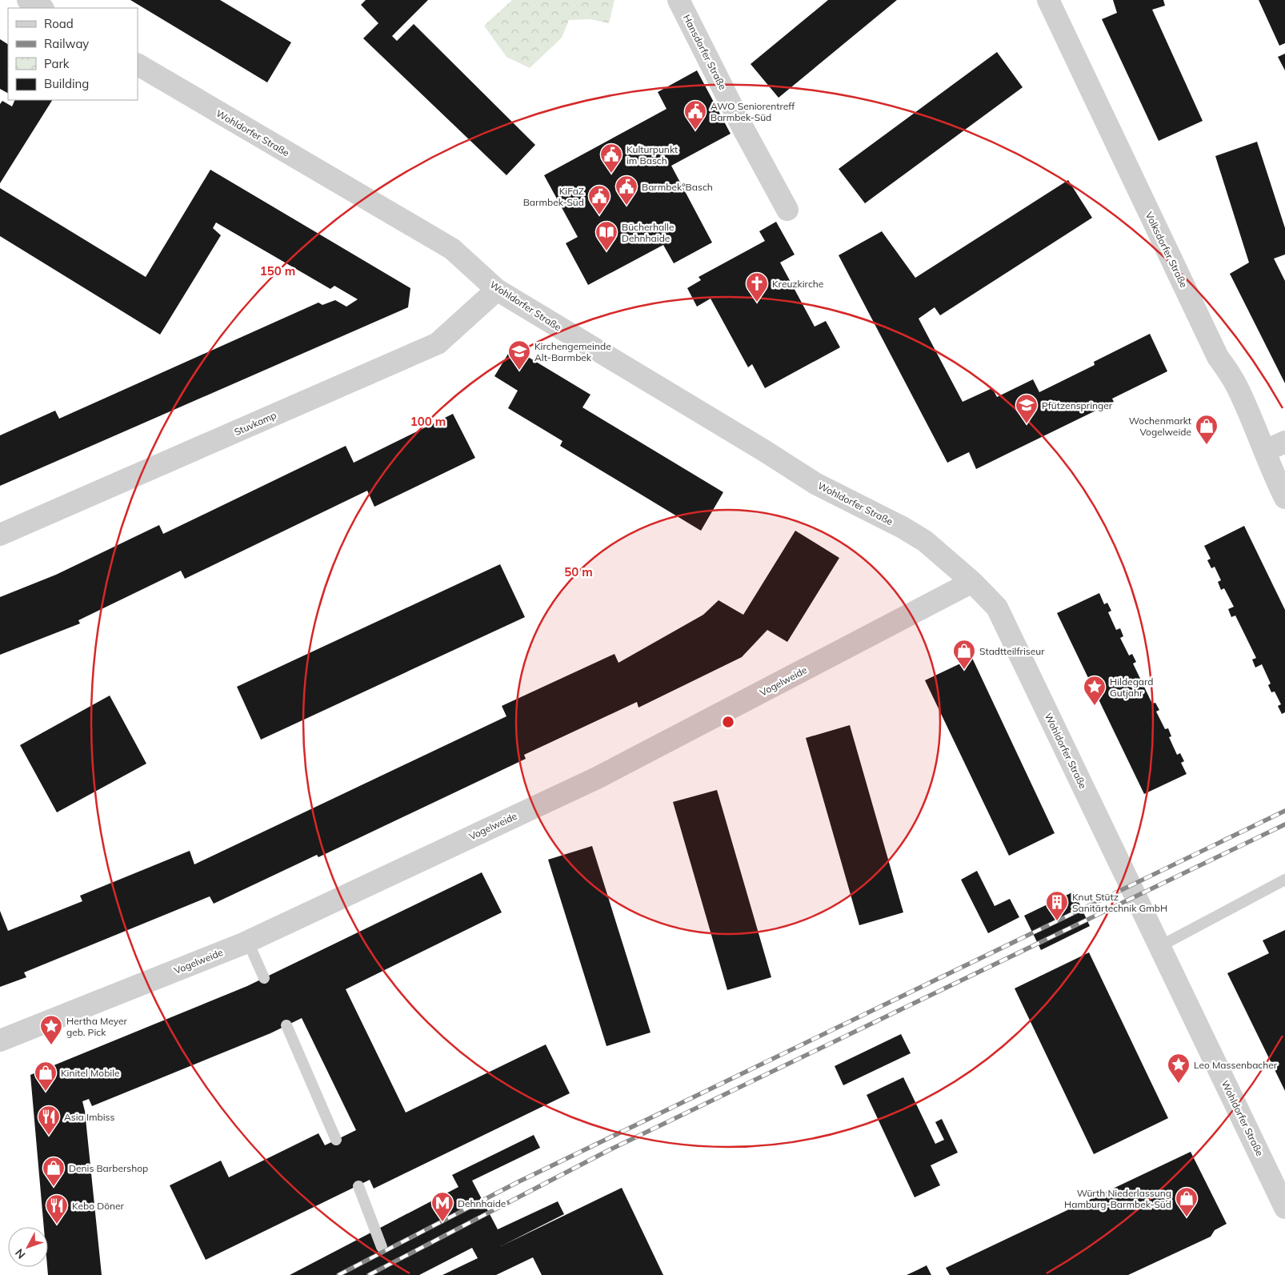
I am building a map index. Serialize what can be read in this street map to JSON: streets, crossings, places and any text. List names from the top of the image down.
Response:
{
  "streets": {
    "street": [
      "Hansdorfer Straße",
      "Wohldorfer Straße",
      "Volksdorfer Straße",
      "Stuvkamp",
      "Vogelweide"
    ]
  },
  "crossings": [
    ["Wohldorfer Straße", "Stuvkamp"],
    ["Wohldorfer Straße", "Vogelweide"]
  ],
  "places": {
    "public building": [
      "AWO Seniorentreff Barmbek-Süd",
      "Kulturpunkt im Basch",
      "Barmbek°Basch",
      "KiFaZ Barmbek-Süd"
    ],
    "library": ["Bücherhalle Dehnhaide"],
    "church": ["Kreuzkirche"],
    "school or university": ["Kirchengemeinde Alt-Barmbek", "Pfützenspringer"],
    "shop": [
      "Wochenmarkt Vogelweide",
      "Stadtteilfriseur",
      "Kinitel Mobile",
      "Denis Barbershop",
      "Würth Niederlassung Hamburg-Barmbek-Süd"
    ],
    "place": ["Hildegard Gutjahr", "Hertha Meyer geb. Pick", "Leo Massenbacher"],
    "building": ["Knut Stütz Sanitärtechnik GmbH"],
    "restaurant": ["Asia Imbiss", "Kebo Döner"],
    "metro station": ["Dehnhaide"]
  },
  "legend": [
    "Road",
    "Railway",
    "Park",
    "Building"
  ],
  "north": "bottom left",
  "rings": ["150 m", "100 m", "50 m"]
}
